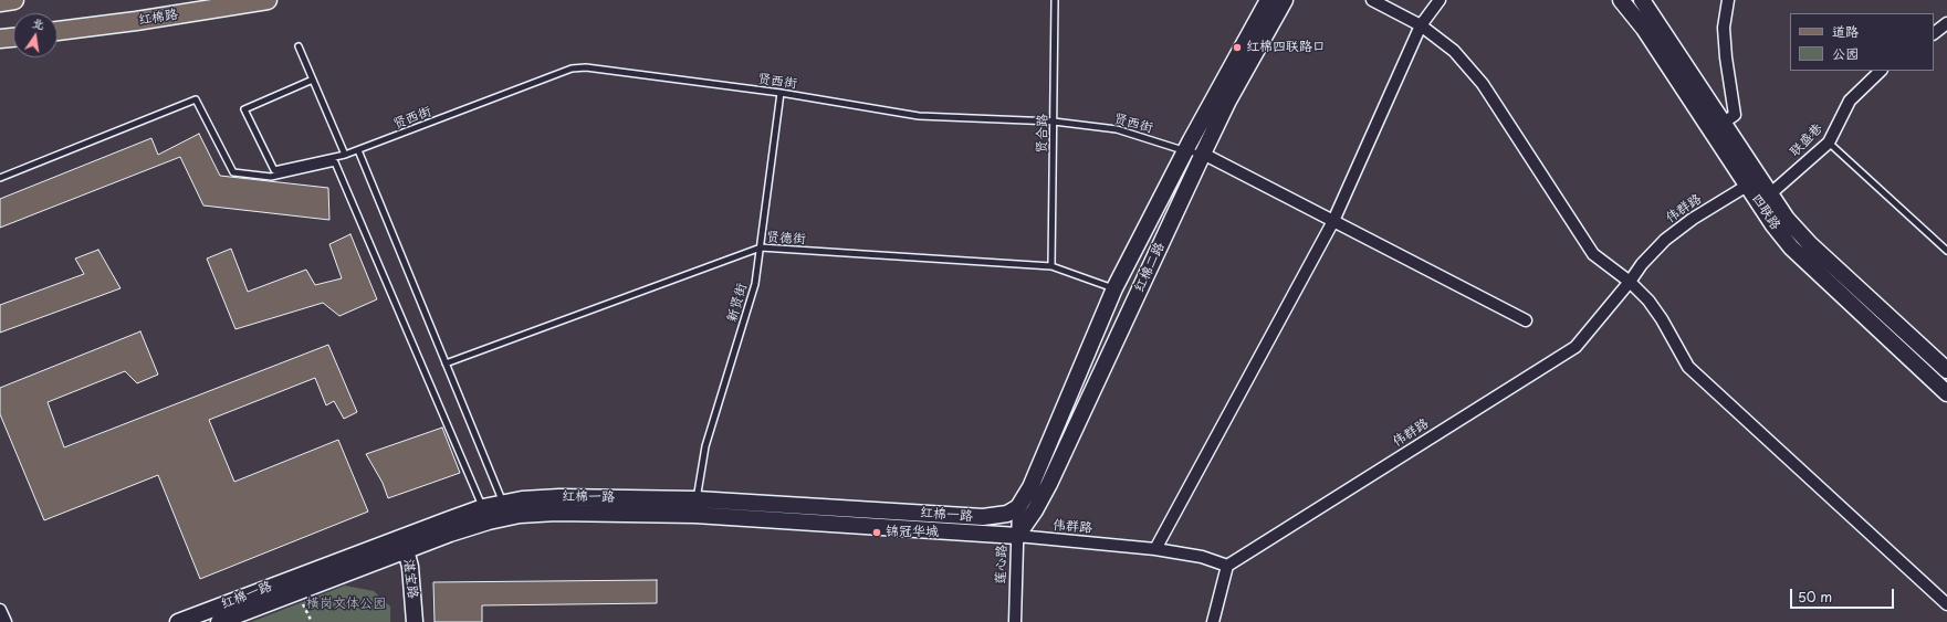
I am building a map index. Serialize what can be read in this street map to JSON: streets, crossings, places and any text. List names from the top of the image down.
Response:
{
  "streets": {
    "main road": [
      "红棉路",
      "四联路",
      "红棉二路",
      "红棉一路",
      "湛宝路"
    ],
    "street": ["联盛巷", "伟群路", "莲心路"],
    "lane": [
      "贤西街",
      "贤合路",
      "贤德街",
      "新贤街"
    ]
  },
  "crossings": [
    ["贤西街", "贤合路"],
    ["贤西街", "红棉二路"],
    ["贤西街", "新贤街"],
    ["贤合路", "贤德街"],
    ["联盛巷", "四联路"],
    ["伟群路", "四联路"],
    ["伟群路", "红棉二路"],
    ["伟群路", "红棉一路"],
    ["伟群路", "莲心路"],
    ["贤德街", "红棉二路"],
    ["贤德街", "新贤街"],
    ["红棉二路", "红棉一路"],
    ["红棉二路", "莲心路"],
    ["新贤街", "红棉一路"],
    ["红棉一路", "莲心路"],
    ["红棉一路", "湛宝路"]
  ],
  "parks": ["横岗文体公园"],
  "places": ["红棉四联路口", "锦冠华城"],
  "legend": ["道路", "公园"],
  "scale_bar": "50 m",
  "north": "top"
}
